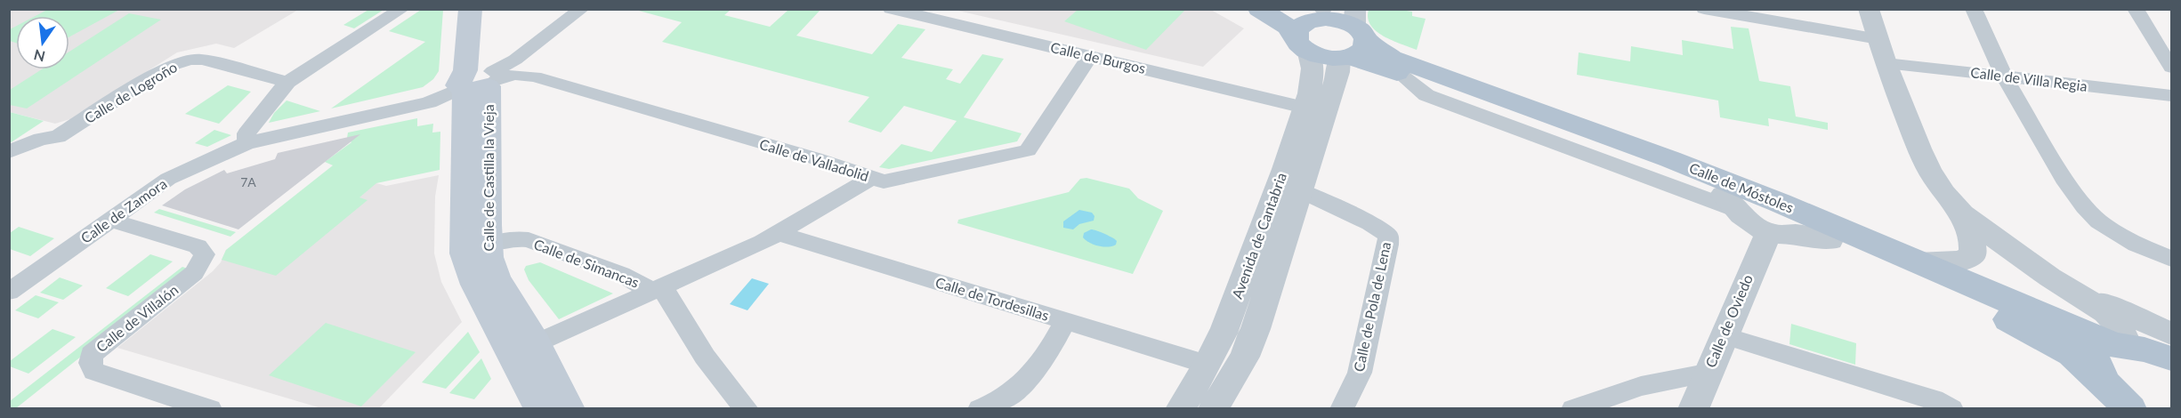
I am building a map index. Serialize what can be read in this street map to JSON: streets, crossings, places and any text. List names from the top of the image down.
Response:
{
  "streets": {
    "main road": ["Calle de Castilla la Vieja", "Calle de Móstoles"],
    "street": [
      "Calle de Burgos",
      "Calle de Villa Regia",
      "Calle de Logroño",
      "Calle de Valladolid",
      "Calle de Zamora",
      "Avenida de Cantabria",
      "Calle de Simancas",
      "Calle de Tordesillas",
      "Calle de Pola de Lena",
      "Calle de Villalón",
      "Calle de Oviedo"
    ]
  },
  "crossings": [
    ["Calle de Burgos", "Calle de Valladolid"],
    ["Calle de Burgos", "Avenida de Cantabria"],
    ["Calle de Valladolid", "Calle de Castilla la Vieja"],
    ["Calle de Valladolid", "Calle de Zamora"],
    ["Calle de Castilla la Vieja", "Calle de Zamora"],
    ["Calle de Castilla la Vieja", "Calle de Simancas"],
    ["Calle de Móstoles", "Avenida de Cantabria"],
    ["Calle de Zamora", "Calle de Villalón"],
    ["Avenida de Cantabria", "Calle de Tordesillas"],
    ["Avenida de Cantabria", "Calle de Pola de Lena"]
  ],
  "house_numbers": ["7A"],
  "north": "bottom"
}
